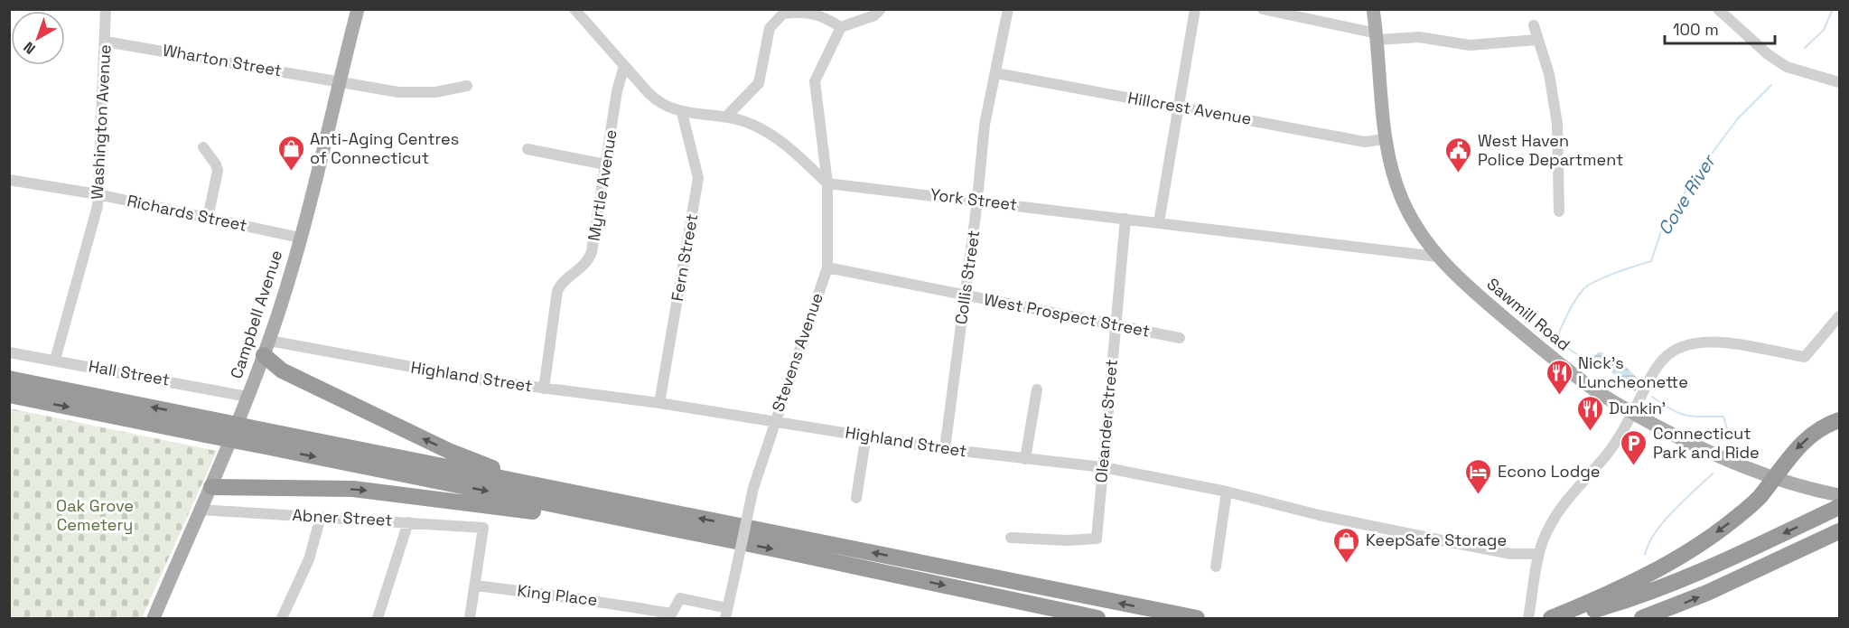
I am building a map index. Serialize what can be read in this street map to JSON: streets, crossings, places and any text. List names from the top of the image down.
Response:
{
  "streets": {
    "main road": ["Campbell Avenue", "Sawmill Road"],
    "street": [
      "Wharton Street",
      "Hillcrest Avenue",
      "Washington Avenue",
      "Myrtle Avenue",
      "York Street",
      "Richards Street",
      "Fern Street",
      "Collis Street",
      "West Prospect Street",
      "Stevens Avenue",
      "Hall Street",
      "Highland Street",
      "Oleander Street",
      "Abner Street",
      "King Place"
    ]
  },
  "crossings": [
    ["Wharton Street", "Washington Avenue"],
    ["Wharton Street", "Campbell Avenue"],
    ["Hillcrest Avenue", "Collis Street"],
    ["Hillcrest Avenue", "Sawmill Road"],
    ["Washington Avenue", "Richards Street"],
    ["Washington Avenue", "Hall Street"],
    ["Myrtle Avenue", "Highland Street"],
    ["York Street", "Collis Street"],
    ["York Street", "Sawmill Road"],
    ["York Street", "Stevens Avenue"],
    ["York Street", "Oleander Street"],
    ["Richards Street", "Campbell Avenue"],
    ["Fern Street", "Highland Street"],
    ["Collis Street", "West Prospect Street"],
    ["Collis Street", "Highland Street"],
    ["Campbell Avenue", "Hall Street"],
    ["Campbell Avenue", "Highland Street"],
    ["Campbell Avenue", "Abner Street"],
    ["West Prospect Street", "Stevens Avenue"],
    ["West Prospect Street", "Oleander Street"],
    ["Stevens Avenue", "Highland Street"],
    ["Highland Street", "Oleander Street"],
    ["Abner Street", "King Place"]
  ],
  "water": ["Cove River"],
  "parks": ["Oak Grove Cemetery"],
  "places": {
    "shop": ["Anti-Aging Centres of Connecticut", "KeepSafe Storage"],
    "public building": ["West Haven Police Department"],
    "restaurant": ["Nick’s Luncheonette", "Dunkin'"],
    "parking": ["Connecticut Park and Ride"],
    "hotel": ["Econo Lodge"]
  },
  "scale_bar": "100 m",
  "north": "bottom left"
}
